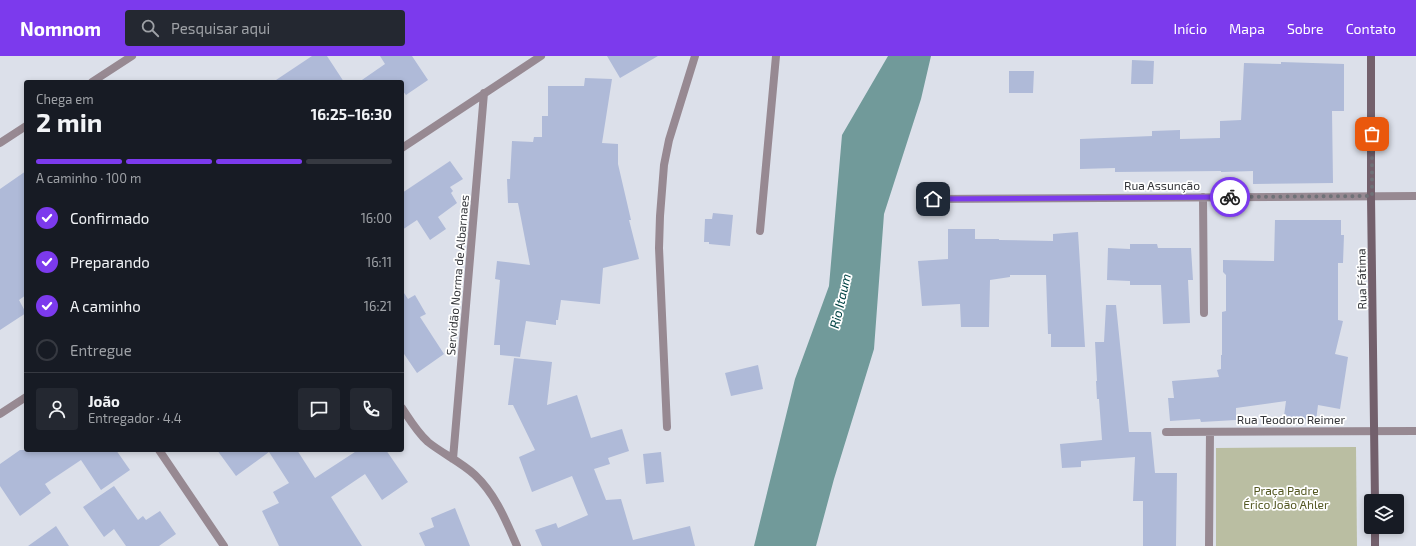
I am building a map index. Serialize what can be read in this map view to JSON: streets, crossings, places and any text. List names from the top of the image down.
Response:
{
  "streets": {
    "main road": ["Rua Fátima"],
    "street": ["Rua Assunção", "Servidão Norma de Albarnaes", "Rua Teodoro Reimer"]
  },
  "crossings": [
    ["Rua Assunção", "Rua Fátima"],
    ["Rua Fátima", "Rua Teodoro Reimer"]
  ],
  "water": ["Rio Itaum"],
  "parks": ["Praça Padre Érico João Ahler"],
  "page": {
    "header": "Nomnom",
    "search": "Pesquisar aqui",
    "nav": [
      "Início",
      "Mapa",
      "Sobre",
      "Contato"
    ],
    "heading": ["2 min", "Chega em", "16:25–16:30"],
    "panel": ["João", "Entregador · 4.4"],
    "bar": "A caminho · 100 m",
    "list": [
      ["Confirmado", "16:00"],
      ["Preparando", "16:11"],
      ["A caminho", "16:21"],
      "Entregue"
    ]
  }
}
